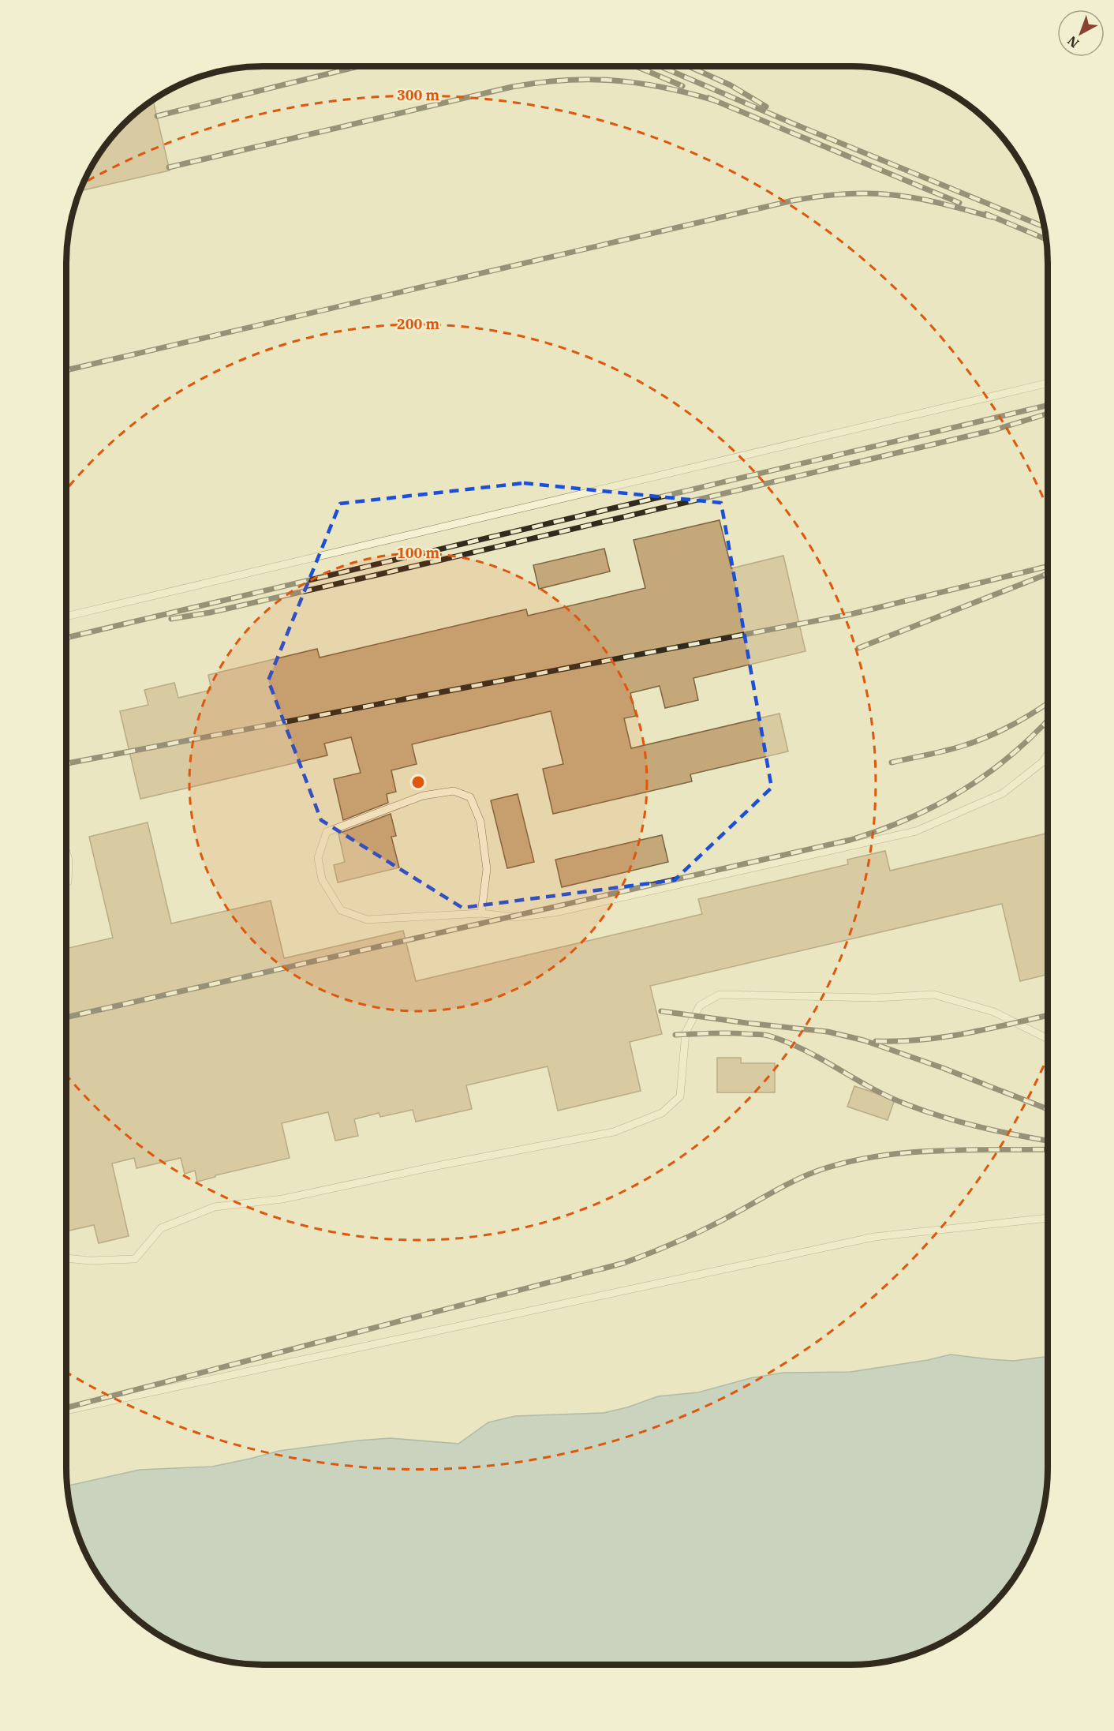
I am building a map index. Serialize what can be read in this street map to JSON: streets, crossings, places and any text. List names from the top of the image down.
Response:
{
  "north": "bottom left",
  "rings": ["300 m", "200 m", "100 m"]
}
